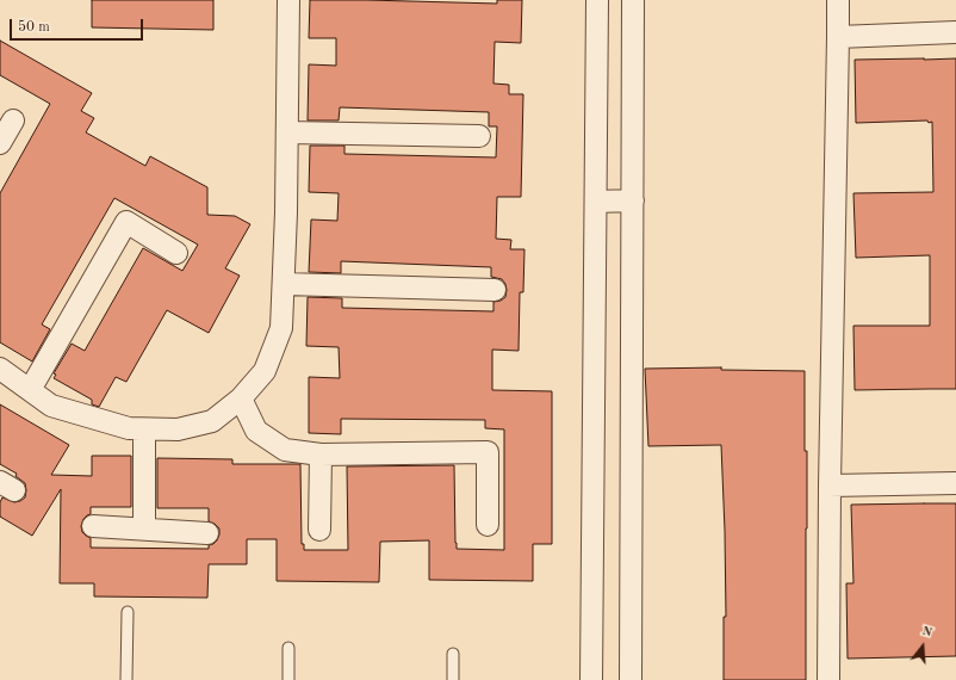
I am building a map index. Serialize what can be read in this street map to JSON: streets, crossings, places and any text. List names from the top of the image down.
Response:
{
  "scale_bar": "50 m",
  "north": "top"
}
